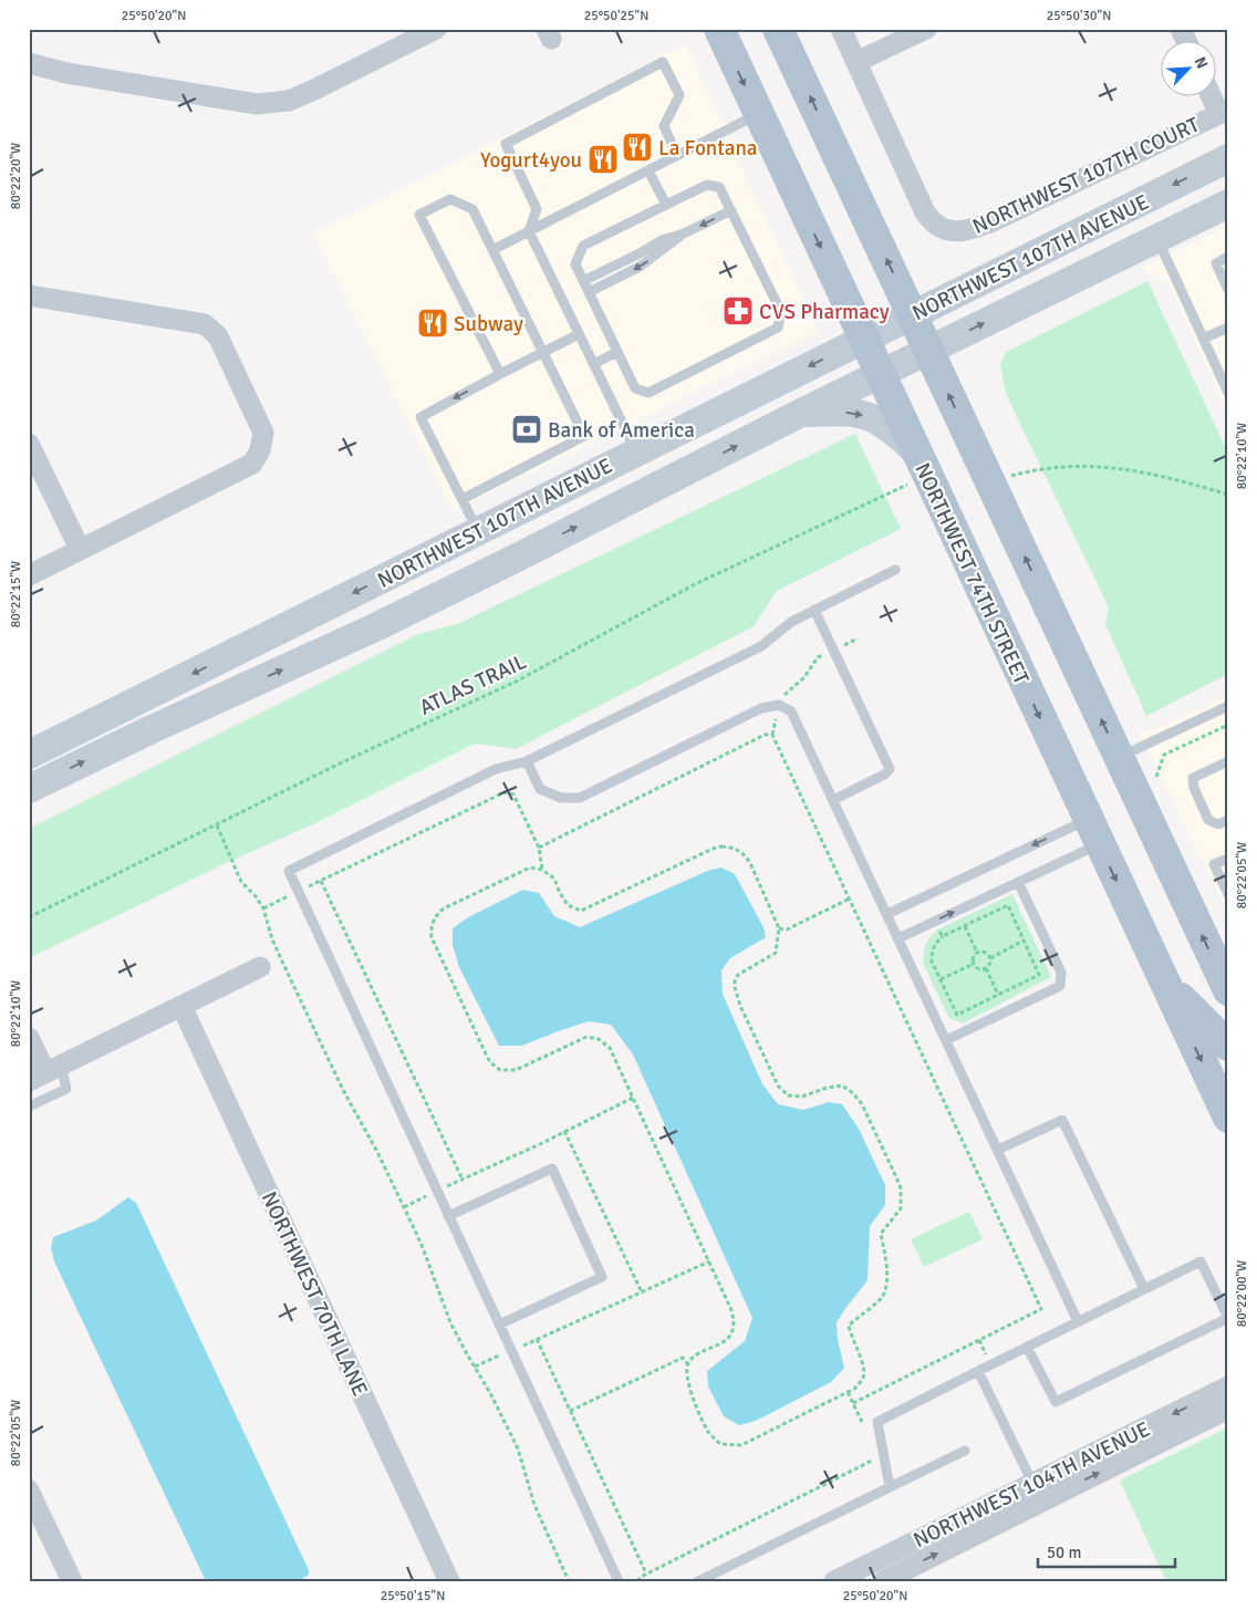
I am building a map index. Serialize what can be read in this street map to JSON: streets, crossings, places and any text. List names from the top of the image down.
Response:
{
  "streets": {
    "main road": ["NORTHWEST 107TH AVENUE", "NORTHWEST 74TH STREET"],
    "street": ["NORTHWEST 107TH COURT", "NORTHWEST 70TH LANE", "NORTHWEST 104TH AVENUE"],
    "path": ["ATLAS TRAIL"]
  },
  "crossings": [
    ["NORTHWEST 107TH AVENUE", "NORTHWEST 74TH STREET"],
    ["NORTHWEST 74TH STREET", "ATLAS TRAIL"]
  ],
  "places": {
    "restaurant": ["La Fontana", "Yogurt4you", "Subway"],
    "pharmacy": ["CVS Pharmacy"],
    "bank": ["Bank of America"]
  },
  "scale_bar": "50 m",
  "north": "top right",
  "coordinates": [
    "25°50'20\"N",
    "25°50'25\"N",
    "25°50'30\"N",
    "80°22'20\"W",
    "80°22'10\"W",
    "80°22'15\"W",
    "80°22'05\"W",
    "80°22'00\"W",
    "25°50'15\"N"
  ]
}
